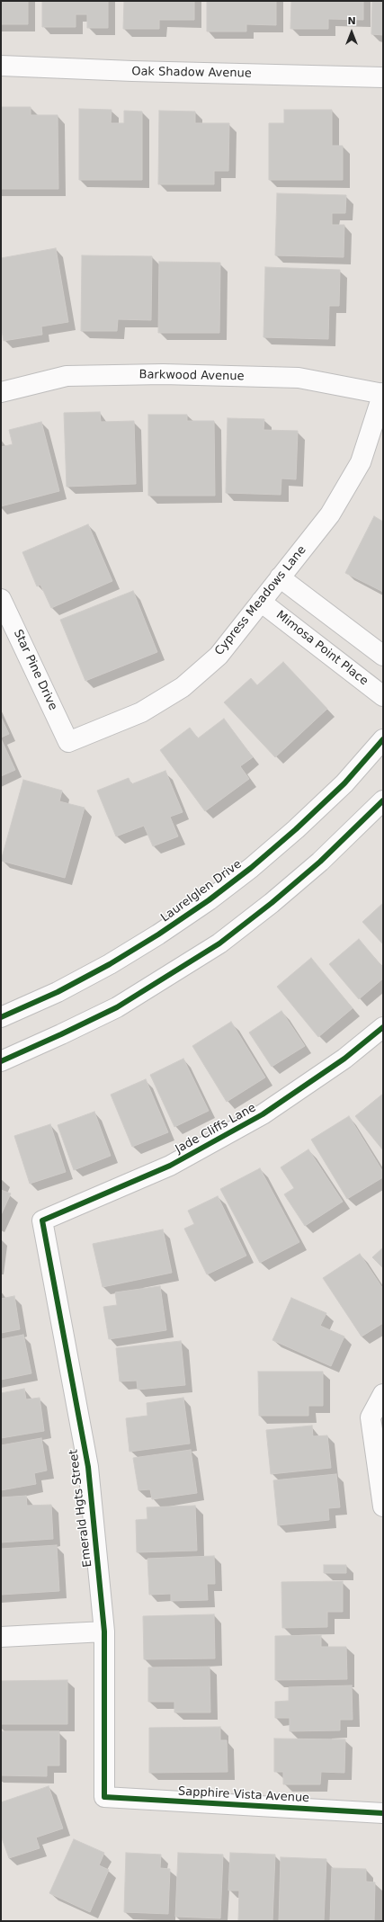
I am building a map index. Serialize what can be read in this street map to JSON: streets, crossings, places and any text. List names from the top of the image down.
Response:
{
  "streets": {
    "street": [
      "Oak Shadow Avenue",
      "Barkwood Avenue",
      "Cypress Meadows Lane",
      "Mimosa Point Place",
      "Star Pine Drive",
      "Laurelglen Drive",
      "Jade Cliffs Lane",
      "Emerald Hgts Street",
      "Sapphire Vista Avenue"
    ]
  },
  "crossings": [
    ["Barkwood Avenue", "Cypress Meadows Lane"],
    ["Cypress Meadows Lane", "Mimosa Point Place"],
    ["Cypress Meadows Lane", "Star Pine Drive"],
    ["Jade Cliffs Lane", "Emerald Hgts Street"],
    ["Emerald Hgts Street", "Sapphire Vista Avenue"]
  ],
  "north": "top"
}
